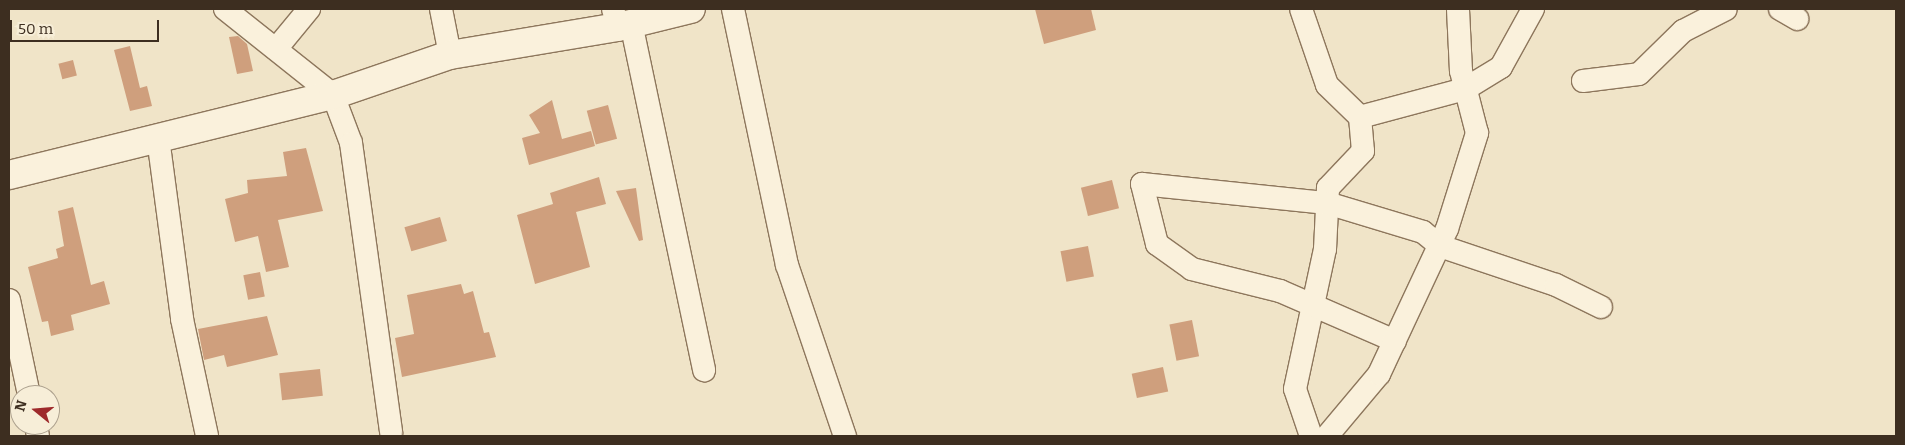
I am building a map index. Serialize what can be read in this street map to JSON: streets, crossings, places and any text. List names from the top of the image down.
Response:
{
  "scale_bar": "50 m",
  "north": "left"
}
